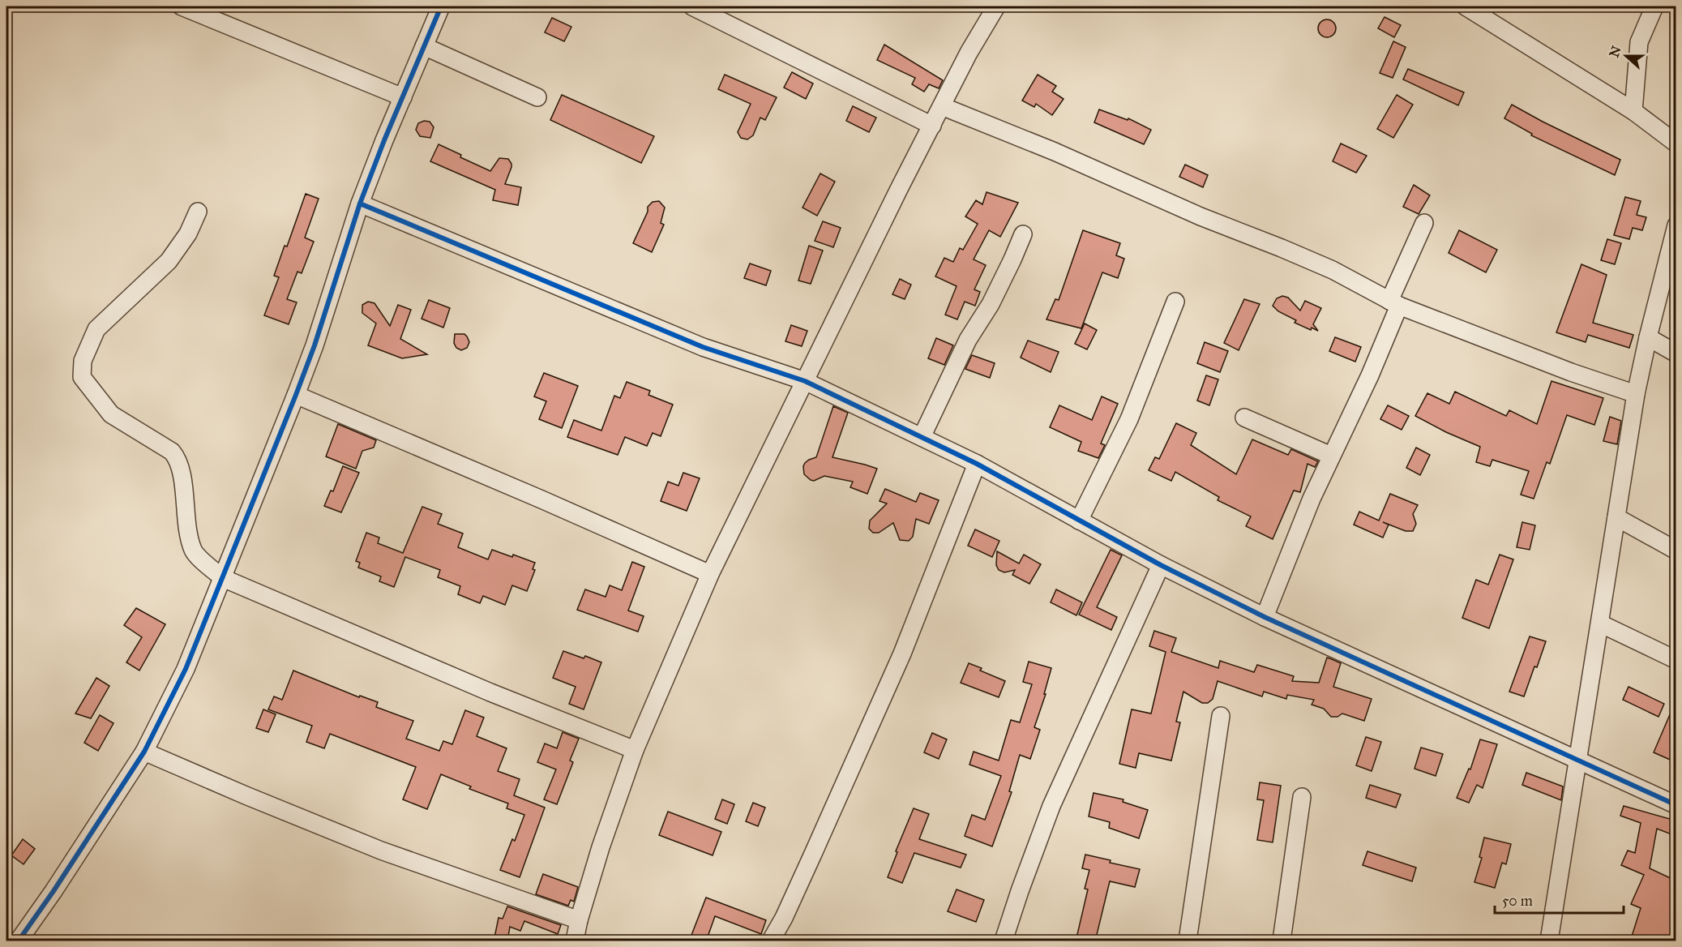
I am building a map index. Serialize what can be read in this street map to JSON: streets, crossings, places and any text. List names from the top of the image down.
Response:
{
  "scale_bar": "50 m",
  "north": "left"
}
